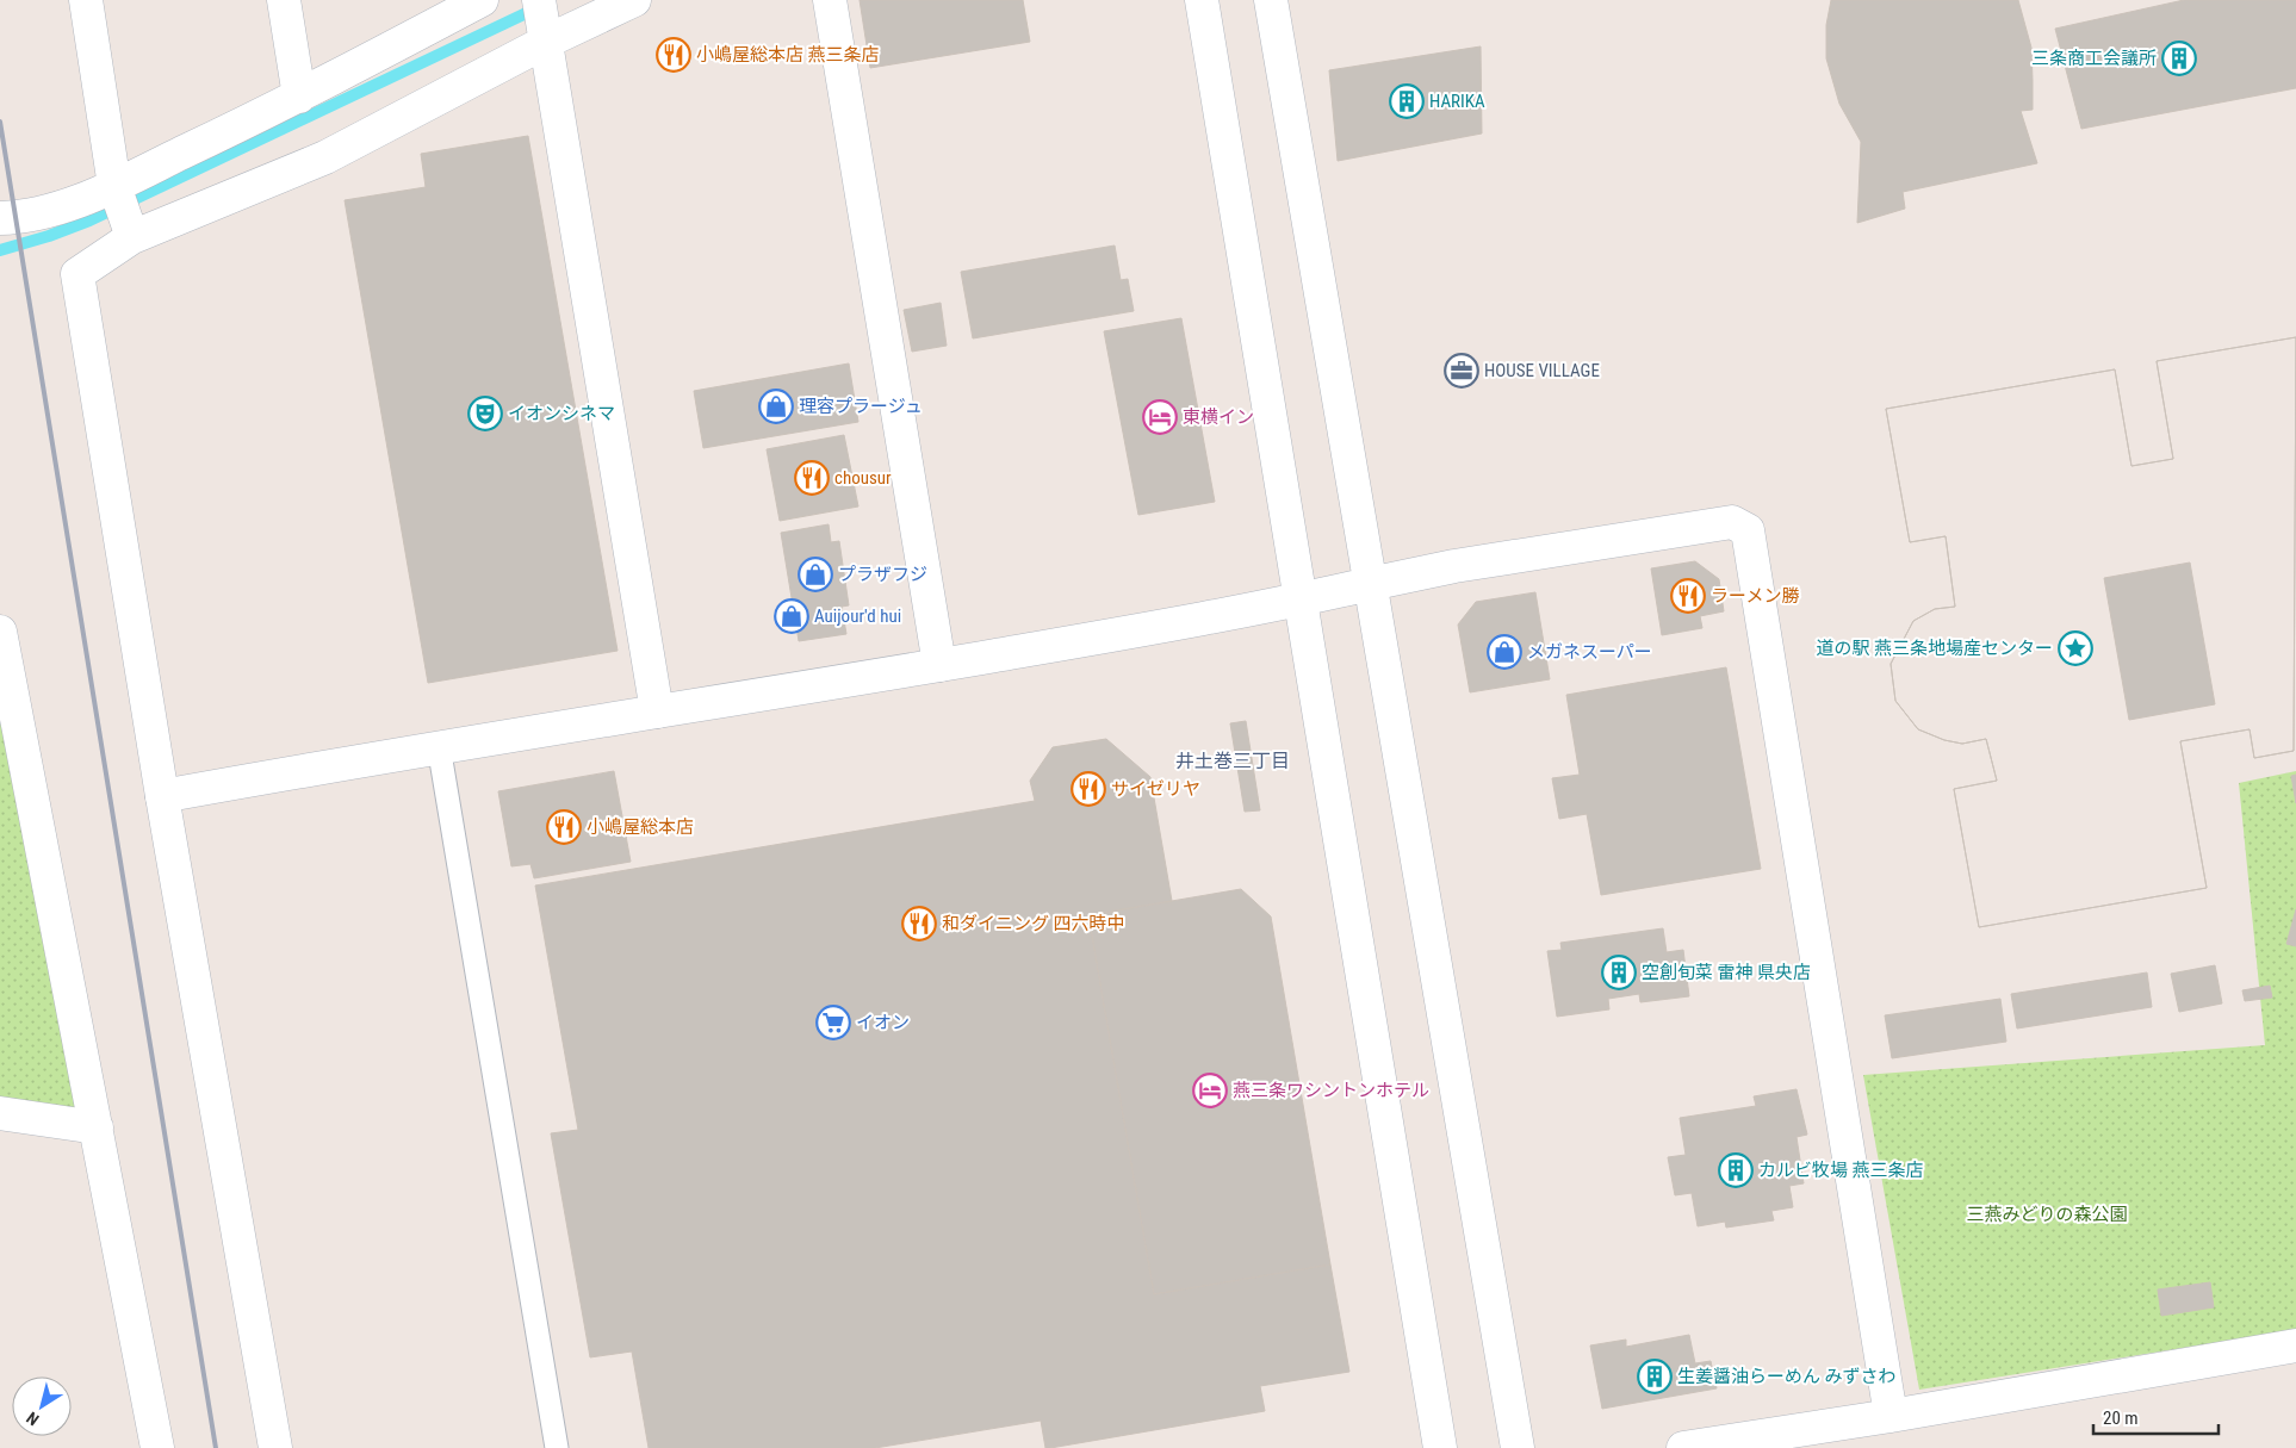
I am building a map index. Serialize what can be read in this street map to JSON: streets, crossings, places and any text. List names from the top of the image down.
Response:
{
  "districts": ["井土巻三丁目"],
  "parks": ["三燕みどりの森公園"],
  "places": {
    "restaurant": [
      "小嶋屋総本店 燕三条店",
      "chousur",
      "ラーメン勝",
      "サイゼリヤ",
      "小嶋屋総本店",
      "和ダイニング 四六時中"
    ],
    "building": [
      "三条商工会議所",
      "HARIKA",
      "空創旬菜 雷神 県央店",
      "カルビ牧場 燕三条店",
      "生姜醤油らーめん みずさわ"
    ],
    "office": ["HOUSE VILLAGE"],
    "shop": [
      "理容プラージュ",
      "プラザフジ",
      "Auijour'd hui",
      "メガネスーパー"
    ],
    "theatre": ["イオンシネマ"],
    "hotel": ["東横イン", "燕三条ワシントンホテル"],
    "place": ["道の駅 燕三条地場産センター"],
    "supermarket": ["イオン"]
  },
  "scale_bar": "20 m",
  "north": "bottom left"
}
